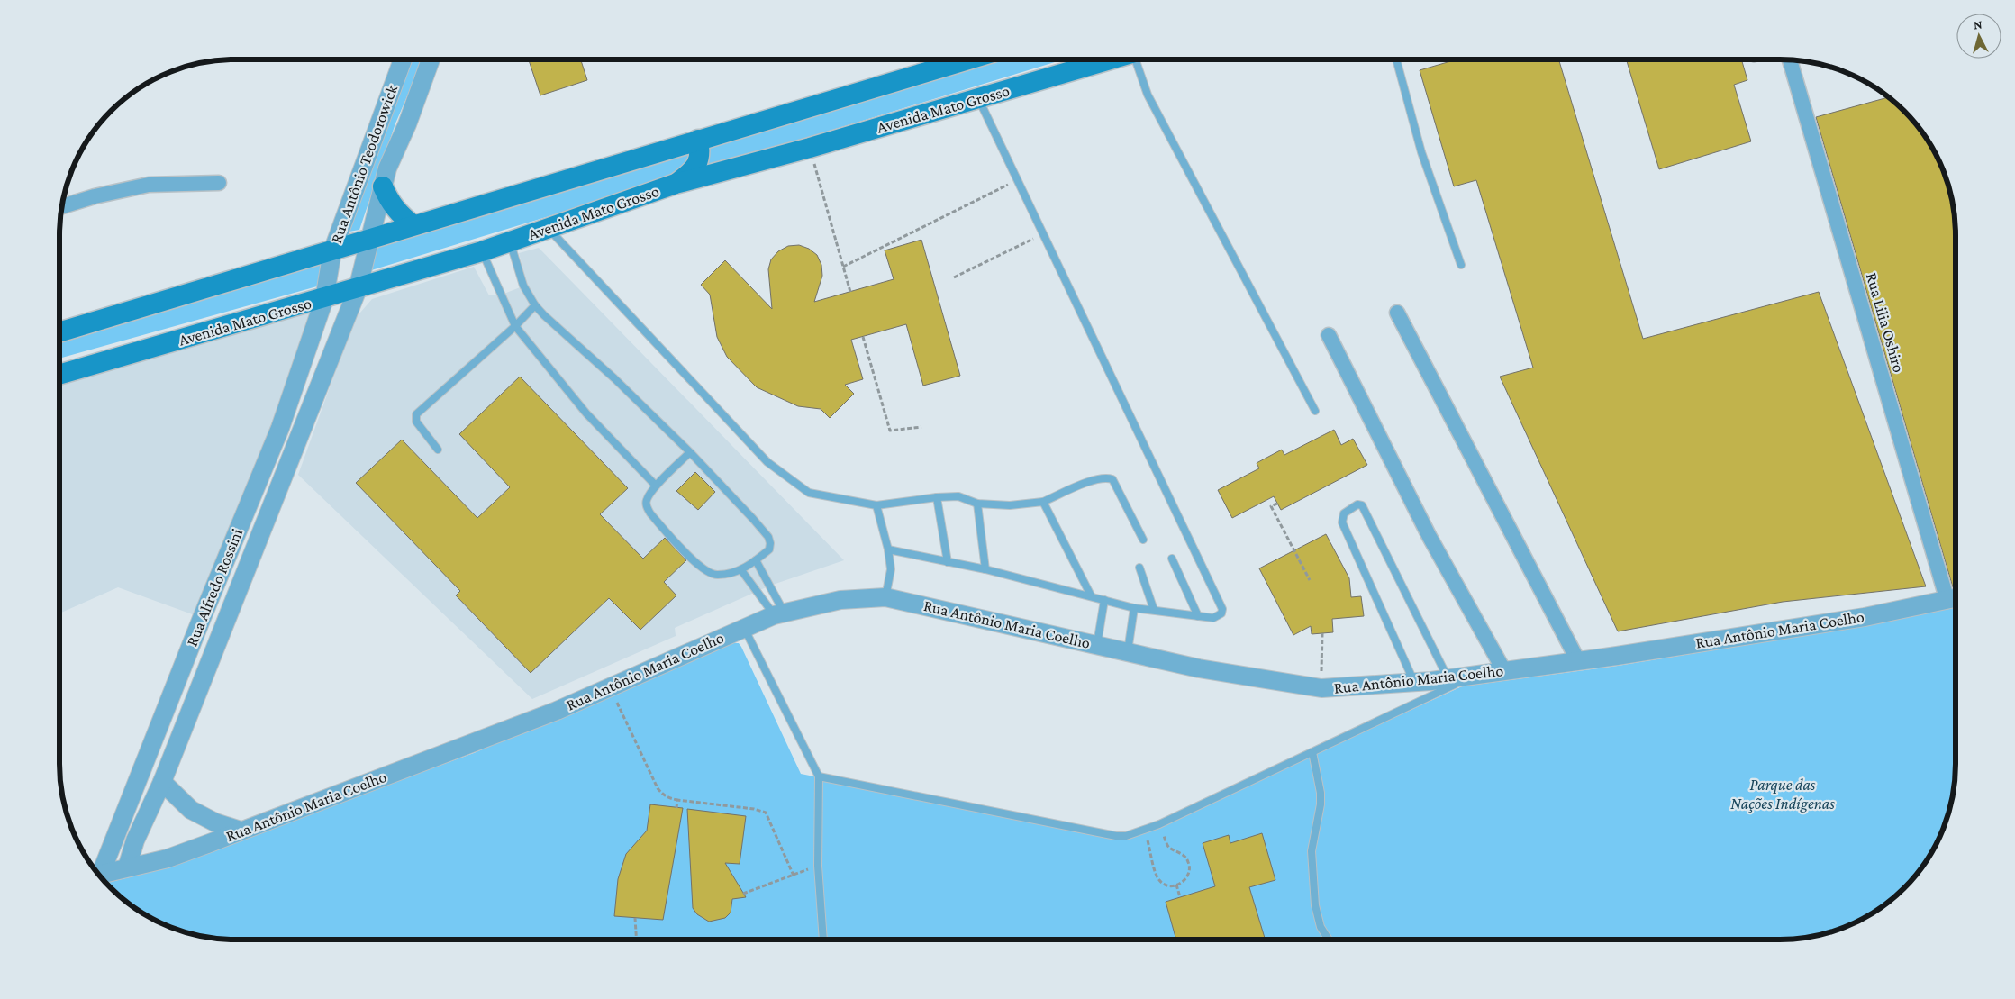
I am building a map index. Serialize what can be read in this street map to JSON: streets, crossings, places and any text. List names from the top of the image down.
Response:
{
  "streets": {
    "main road": ["Avenida Mato Grosso"],
    "street": [
      "Rua Antônio Teodorowick",
      "Rua Lilia Oshiro",
      "Rua Alfredo Rossini",
      "Rua Antônio Maria Coelho"
    ]
  },
  "crossings": [
    ["Avenida Mato Grosso", "Rua Antônio Teodorowick"],
    ["Avenida Mato Grosso", "Rua Alfredo Rossini"],
    ["Rua Antônio Teodorowick", "Rua Alfredo Rossini"],
    ["Rua Antônio Teodorowick", "Rua Antônio Maria Coelho"],
    ["Rua Lilia Oshiro", "Rua Antônio Maria Coelho"]
  ],
  "parks": ["Parque das Nações Indígenas"],
  "north": "top"
}
